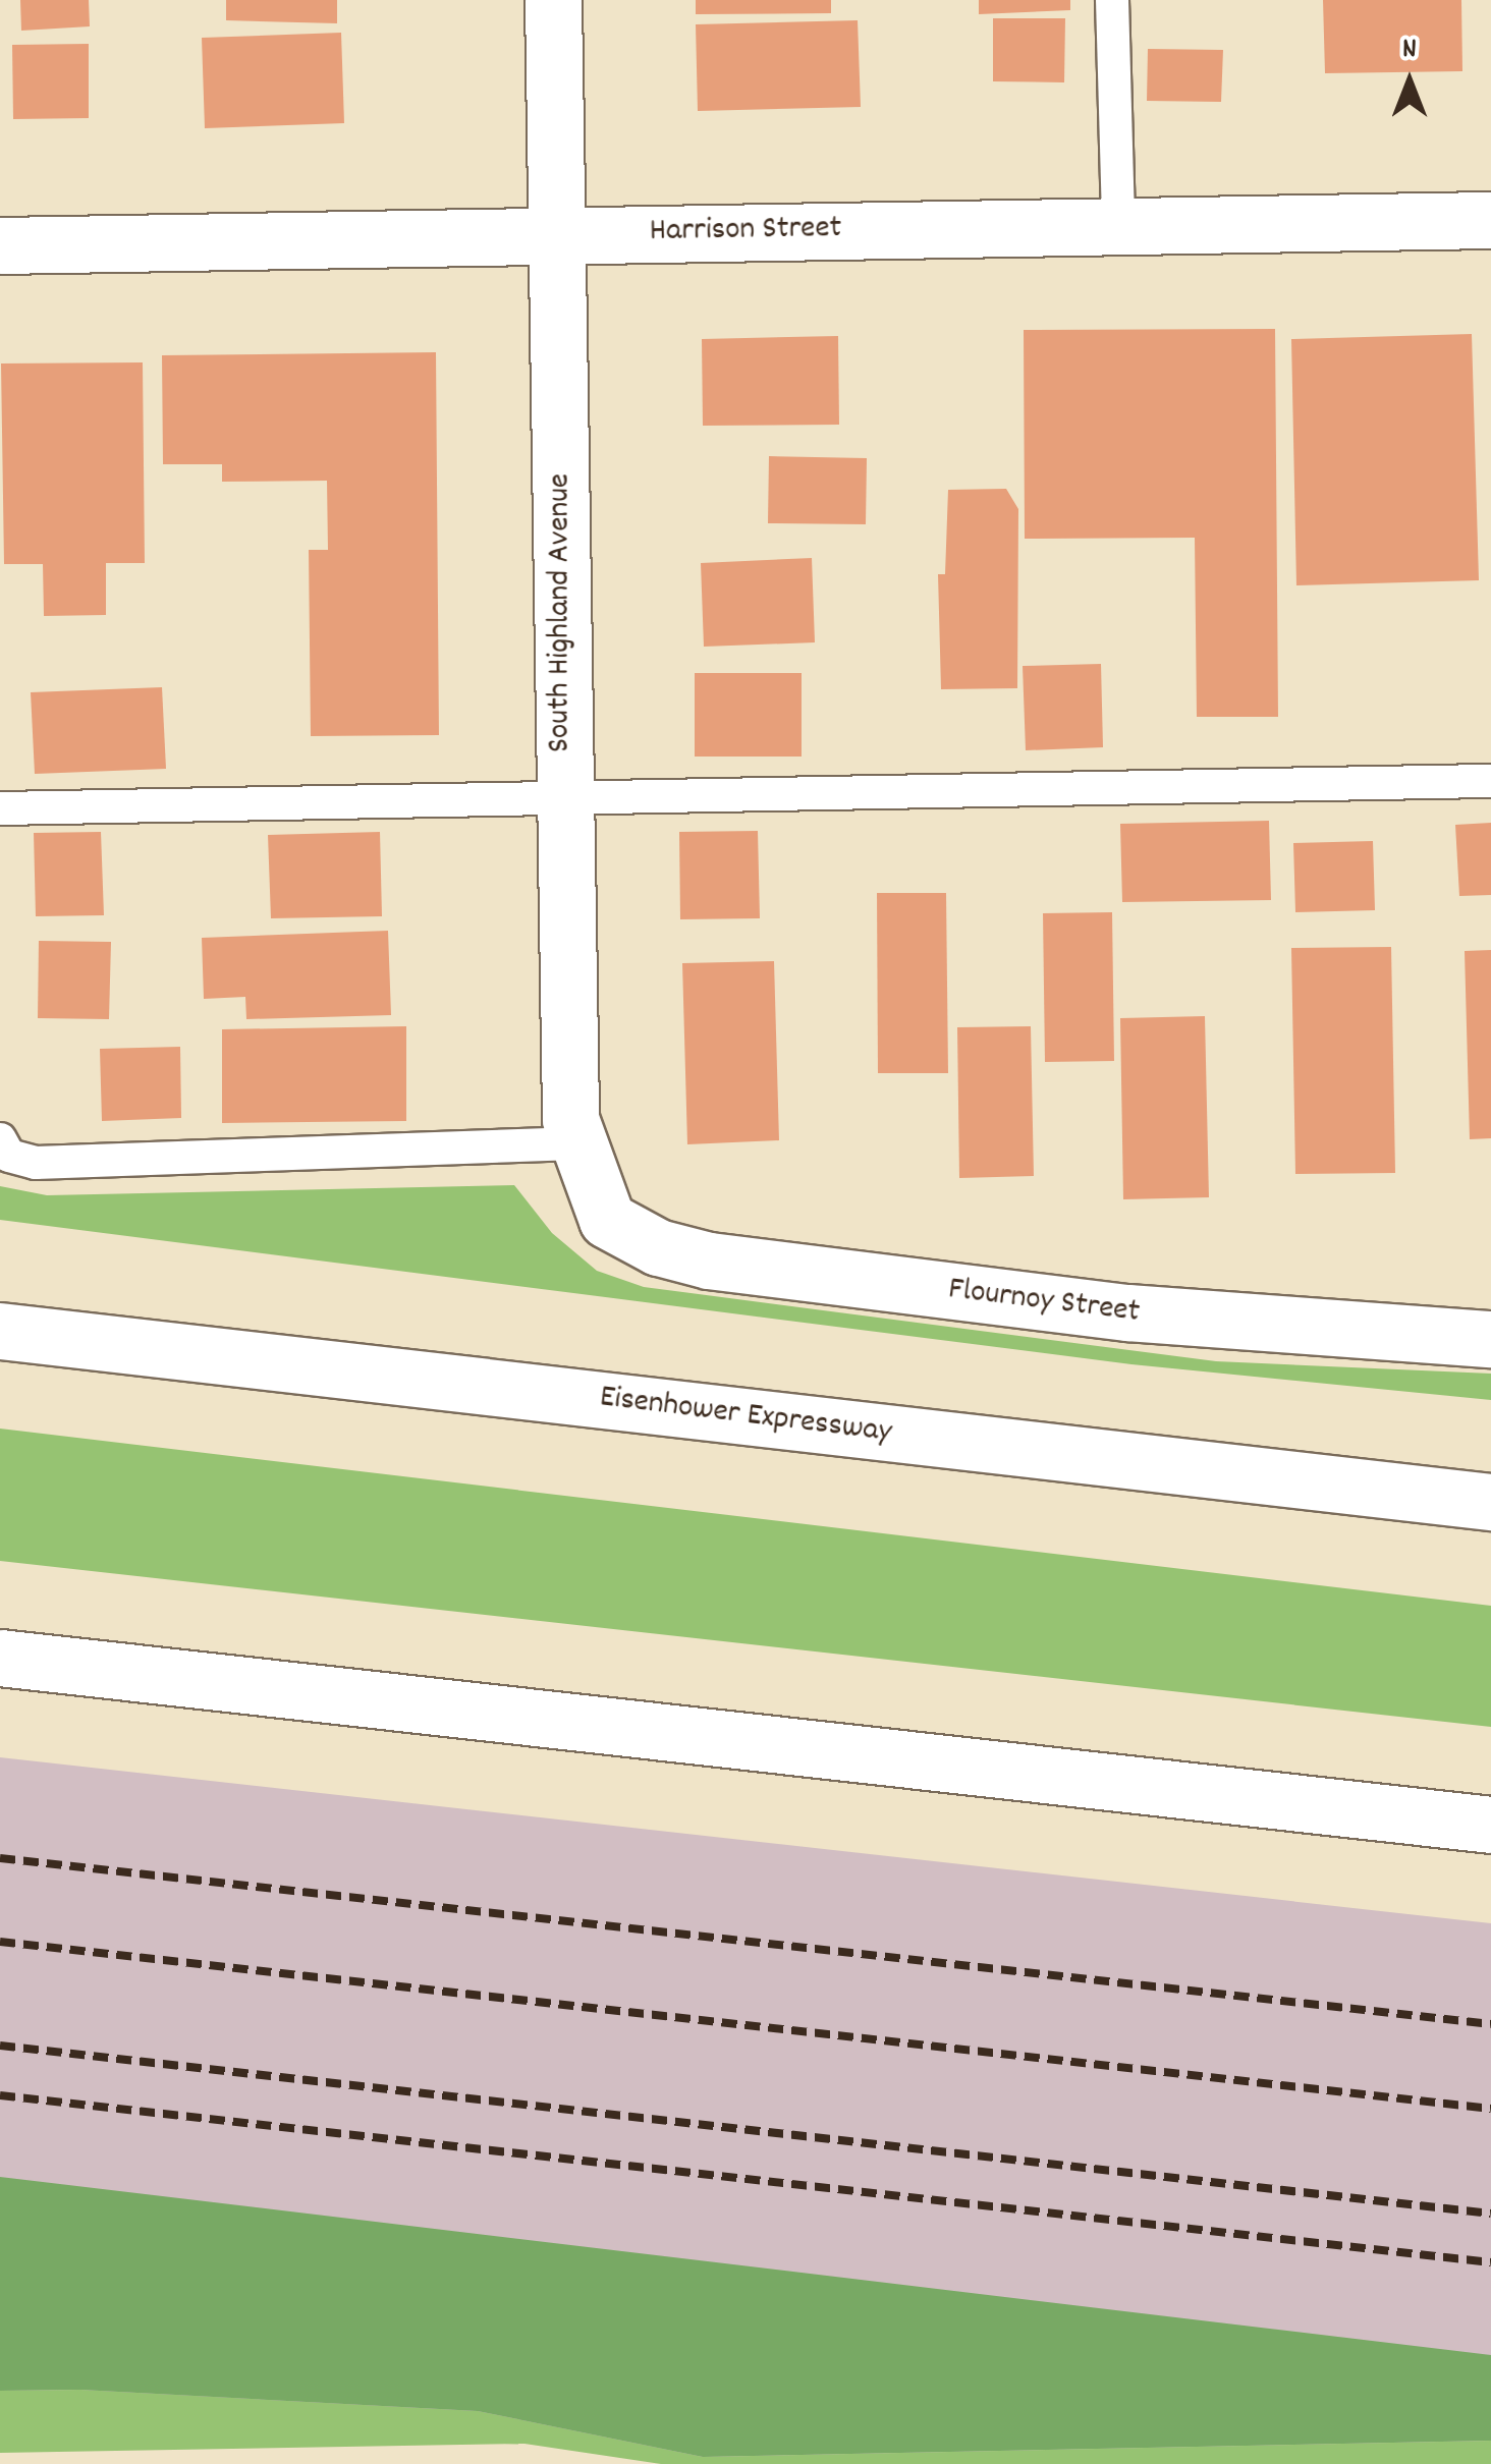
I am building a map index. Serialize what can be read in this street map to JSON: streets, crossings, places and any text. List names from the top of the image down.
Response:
{
  "streets": {
    "main road": [
      "Harrison Street",
      "South Highland Avenue",
      "Flournoy Street",
      "Eisenhower Expressway"
    ]
  },
  "crossings": [
    ["Harrison Street", "South Highland Avenue"],
    ["South Highland Avenue", "Flournoy Street"]
  ],
  "north": "top"
}
